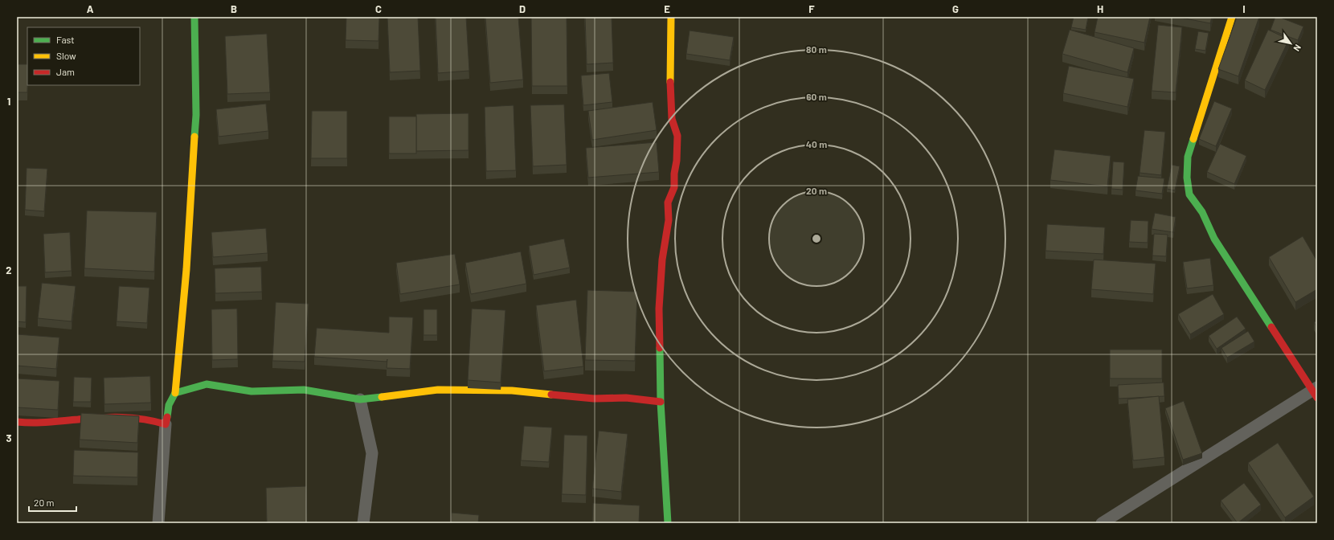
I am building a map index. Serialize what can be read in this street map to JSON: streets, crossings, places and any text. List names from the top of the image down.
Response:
{
  "legend": ["Fast", "Slow", "Jam"],
  "scale_bar": "20 m",
  "north": "bottom right",
  "grid": {
    "columns": [
      "A",
      "B",
      "C",
      "D",
      "E",
      "F",
      "G",
      "H",
      "I"
    ],
    "rows": ["1", "2", "3"]
  },
  "rings": [
    "80 m",
    "60 m",
    "40 m",
    "20 m"
  ]
}
